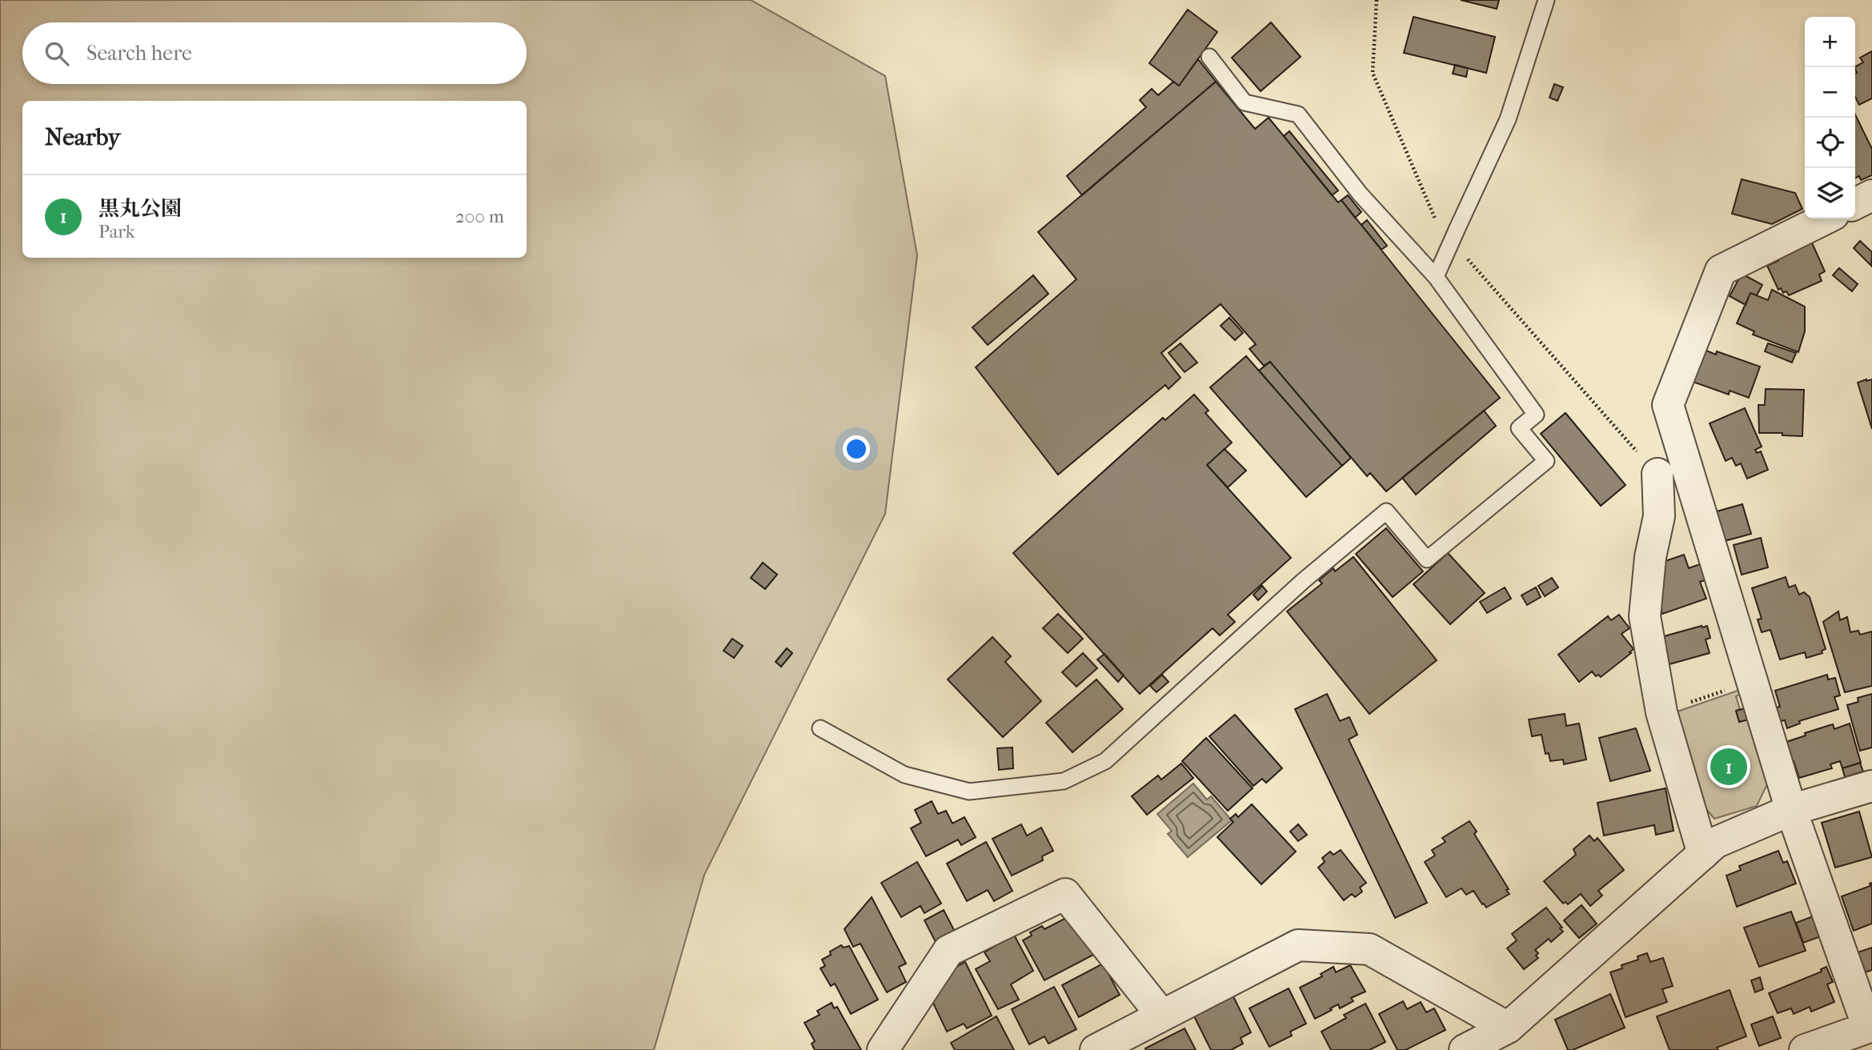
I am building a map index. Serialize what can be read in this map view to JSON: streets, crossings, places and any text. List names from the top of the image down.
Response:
{
  "page": {
    "map_buttons": ["+", "−"],
    "search": "Search here",
    "heading": "Nearby",
    "list": [
      {
        "mark": "1",
        "name": "黒丸公園",
        "note": "Park",
        "value": "200 m"
      }
    ],
    "pins": "1"
  }
}
